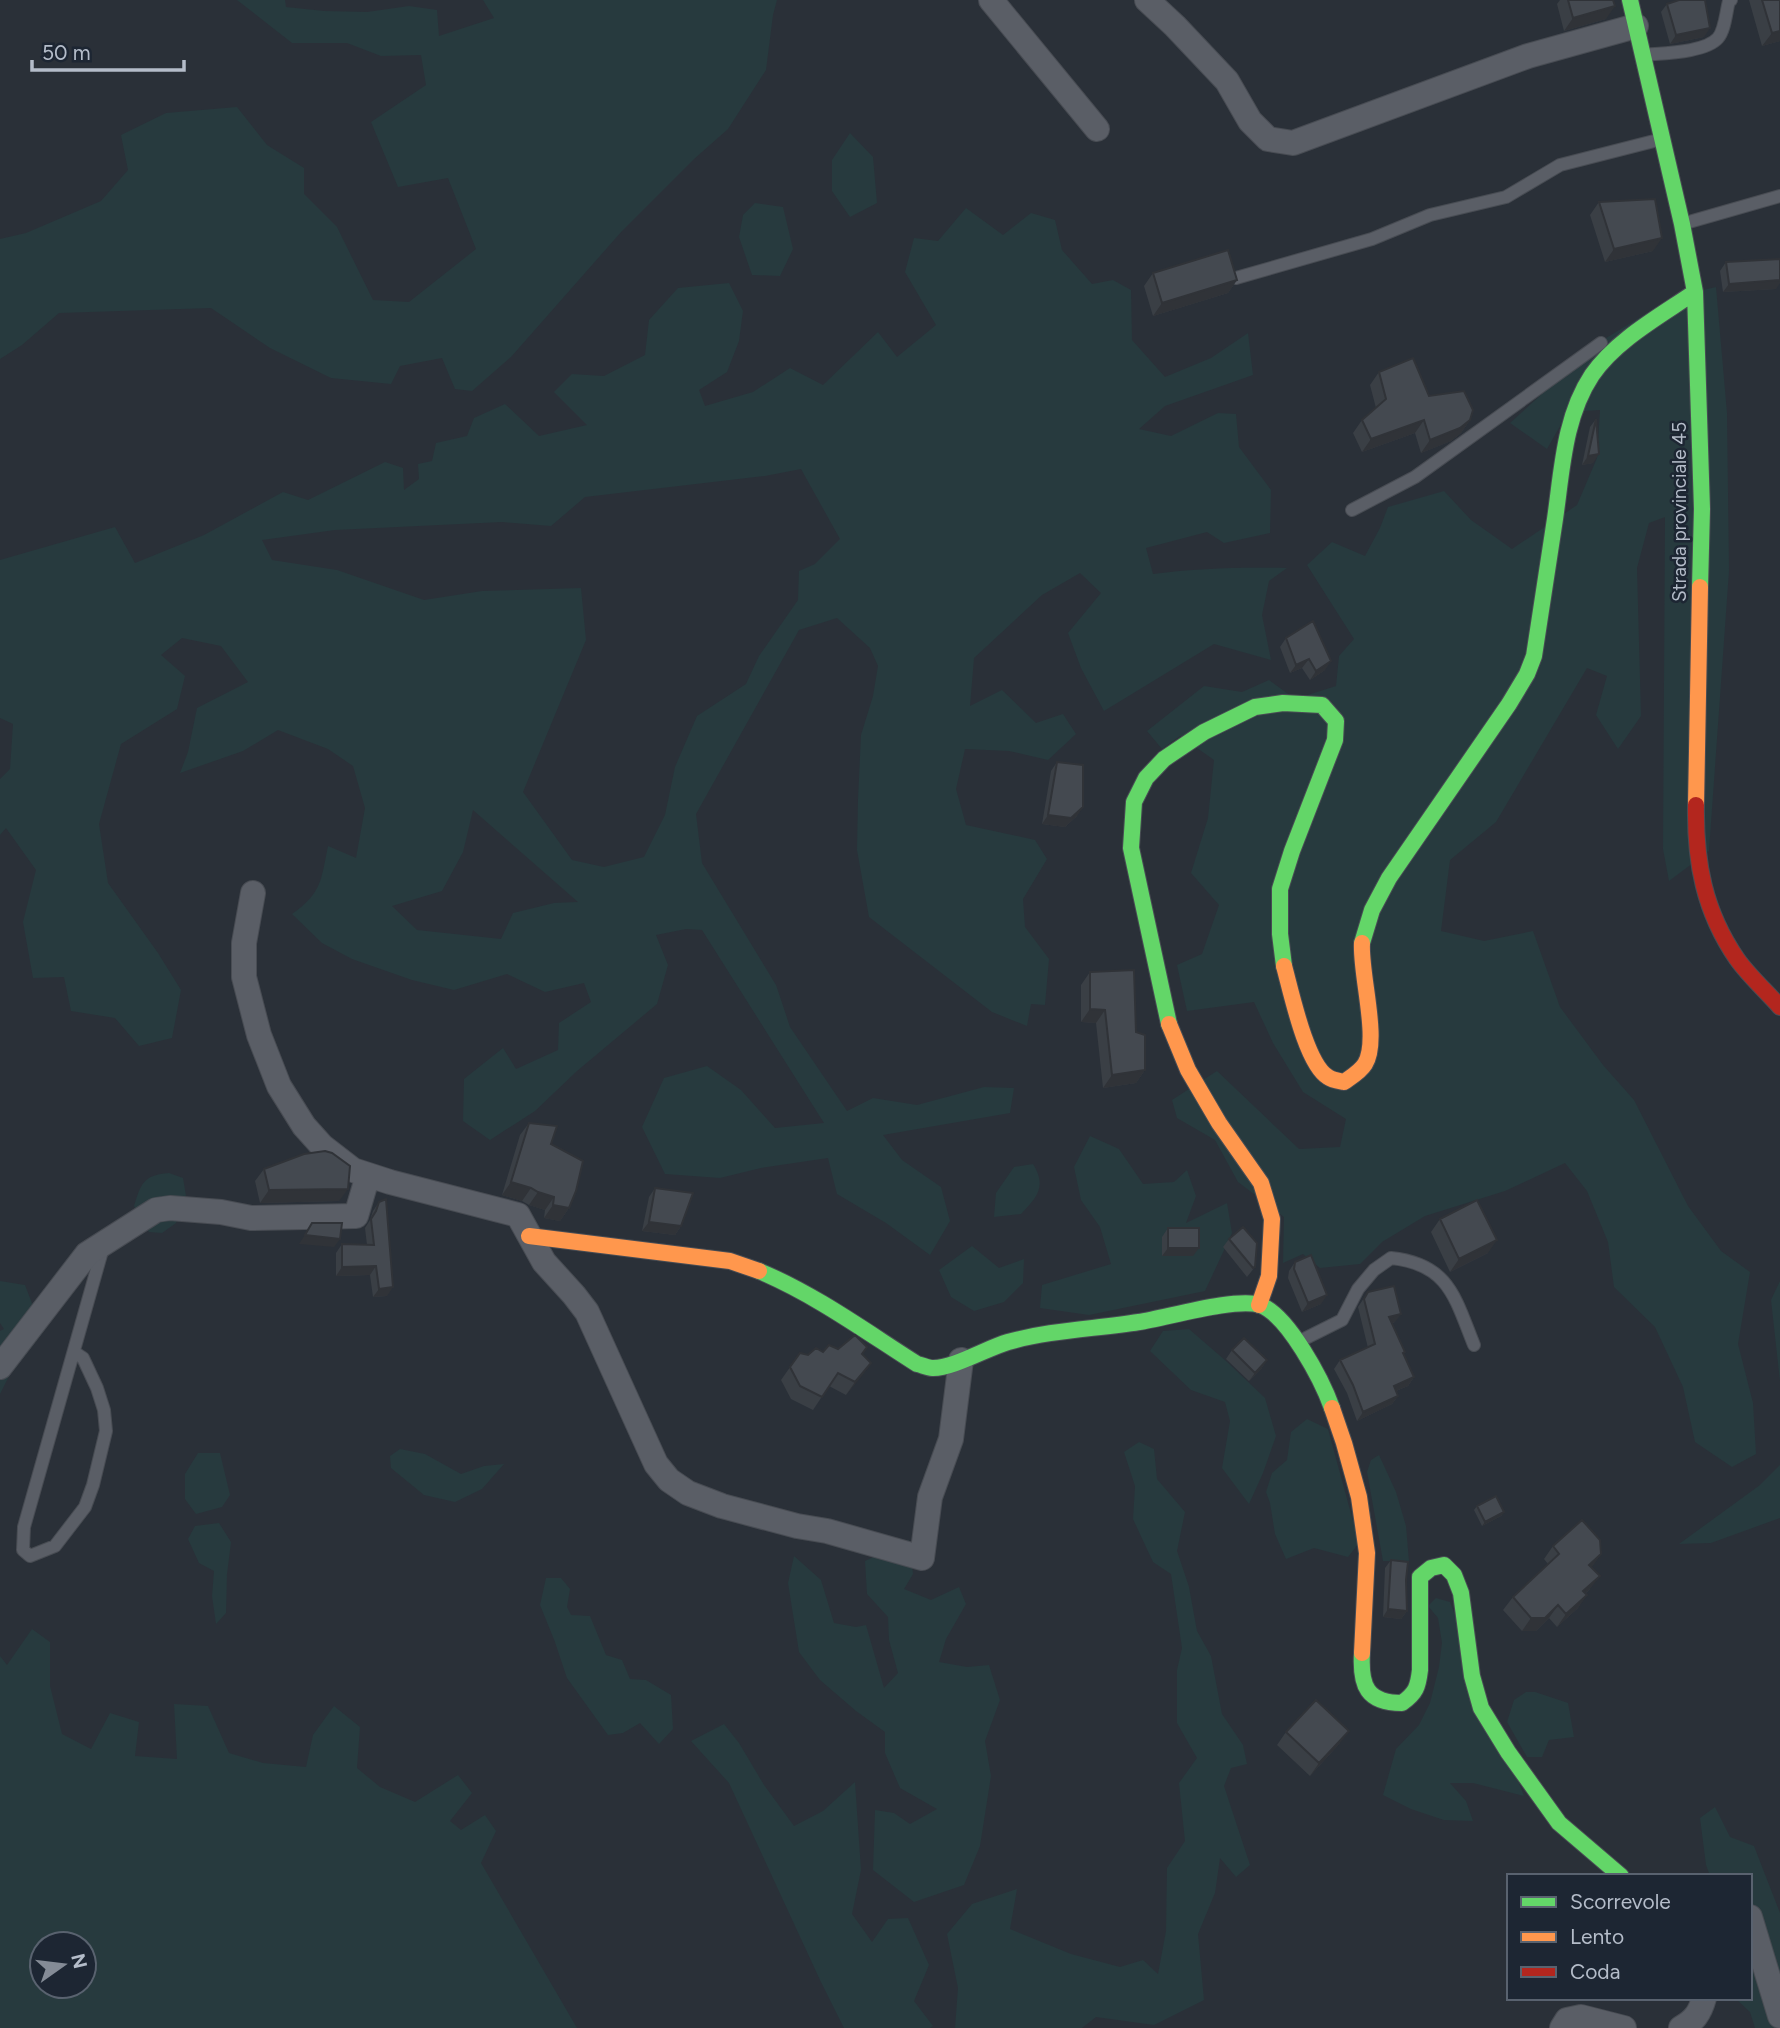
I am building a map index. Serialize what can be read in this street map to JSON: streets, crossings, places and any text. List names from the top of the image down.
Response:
{
  "streets": {
    "street": ["Strada provinciale 45"]
  },
  "legend": ["Scorrevole", "Lento", "Coda"],
  "scale_bar": "50 m",
  "north": "right"
}
